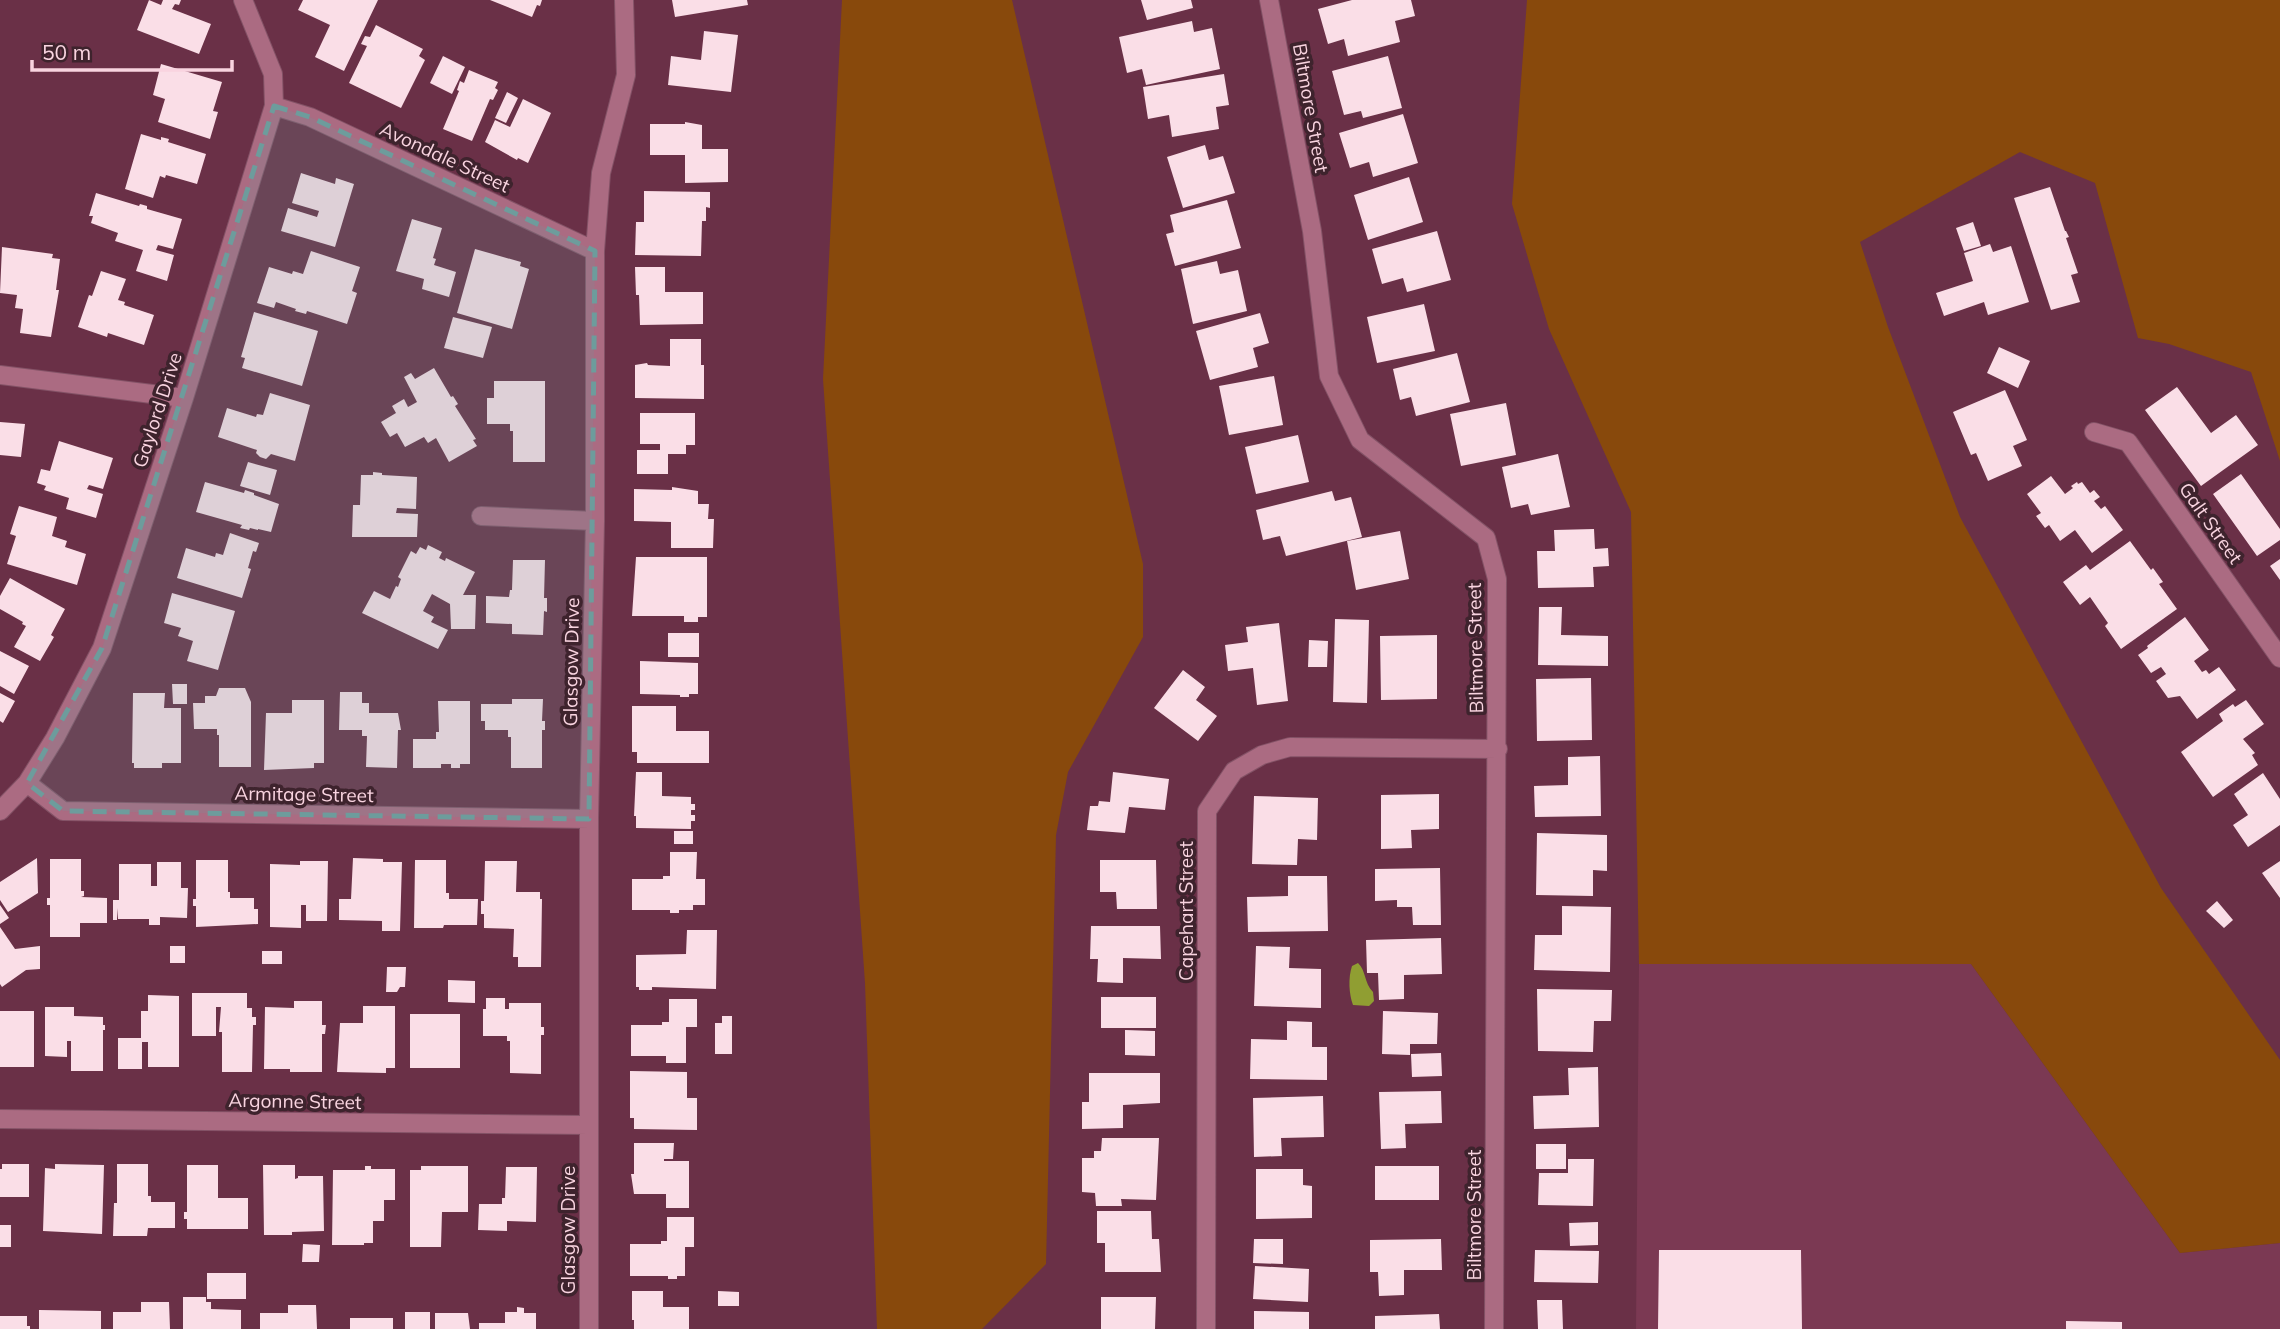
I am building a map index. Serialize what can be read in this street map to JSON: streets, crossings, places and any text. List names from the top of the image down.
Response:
{
  "streets": {
    "street": [
      "Biltmore Street",
      "Avondale Street",
      "Gaylord Drive",
      "Galt Street",
      "Glasgow Drive",
      "Armitage Street",
      "Capehart Street",
      "Argonne Street"
    ]
  },
  "crossings": [
    ["Biltmore Street", "Capehart Street"],
    ["Avondale Street", "Gaylord Drive"],
    ["Avondale Street", "Glasgow Drive"],
    ["Gaylord Drive", "Armitage Street"],
    ["Glasgow Drive", "Armitage Street"],
    ["Glasgow Drive", "Argonne Street"]
  ],
  "scale_bar": "50 m"
}
